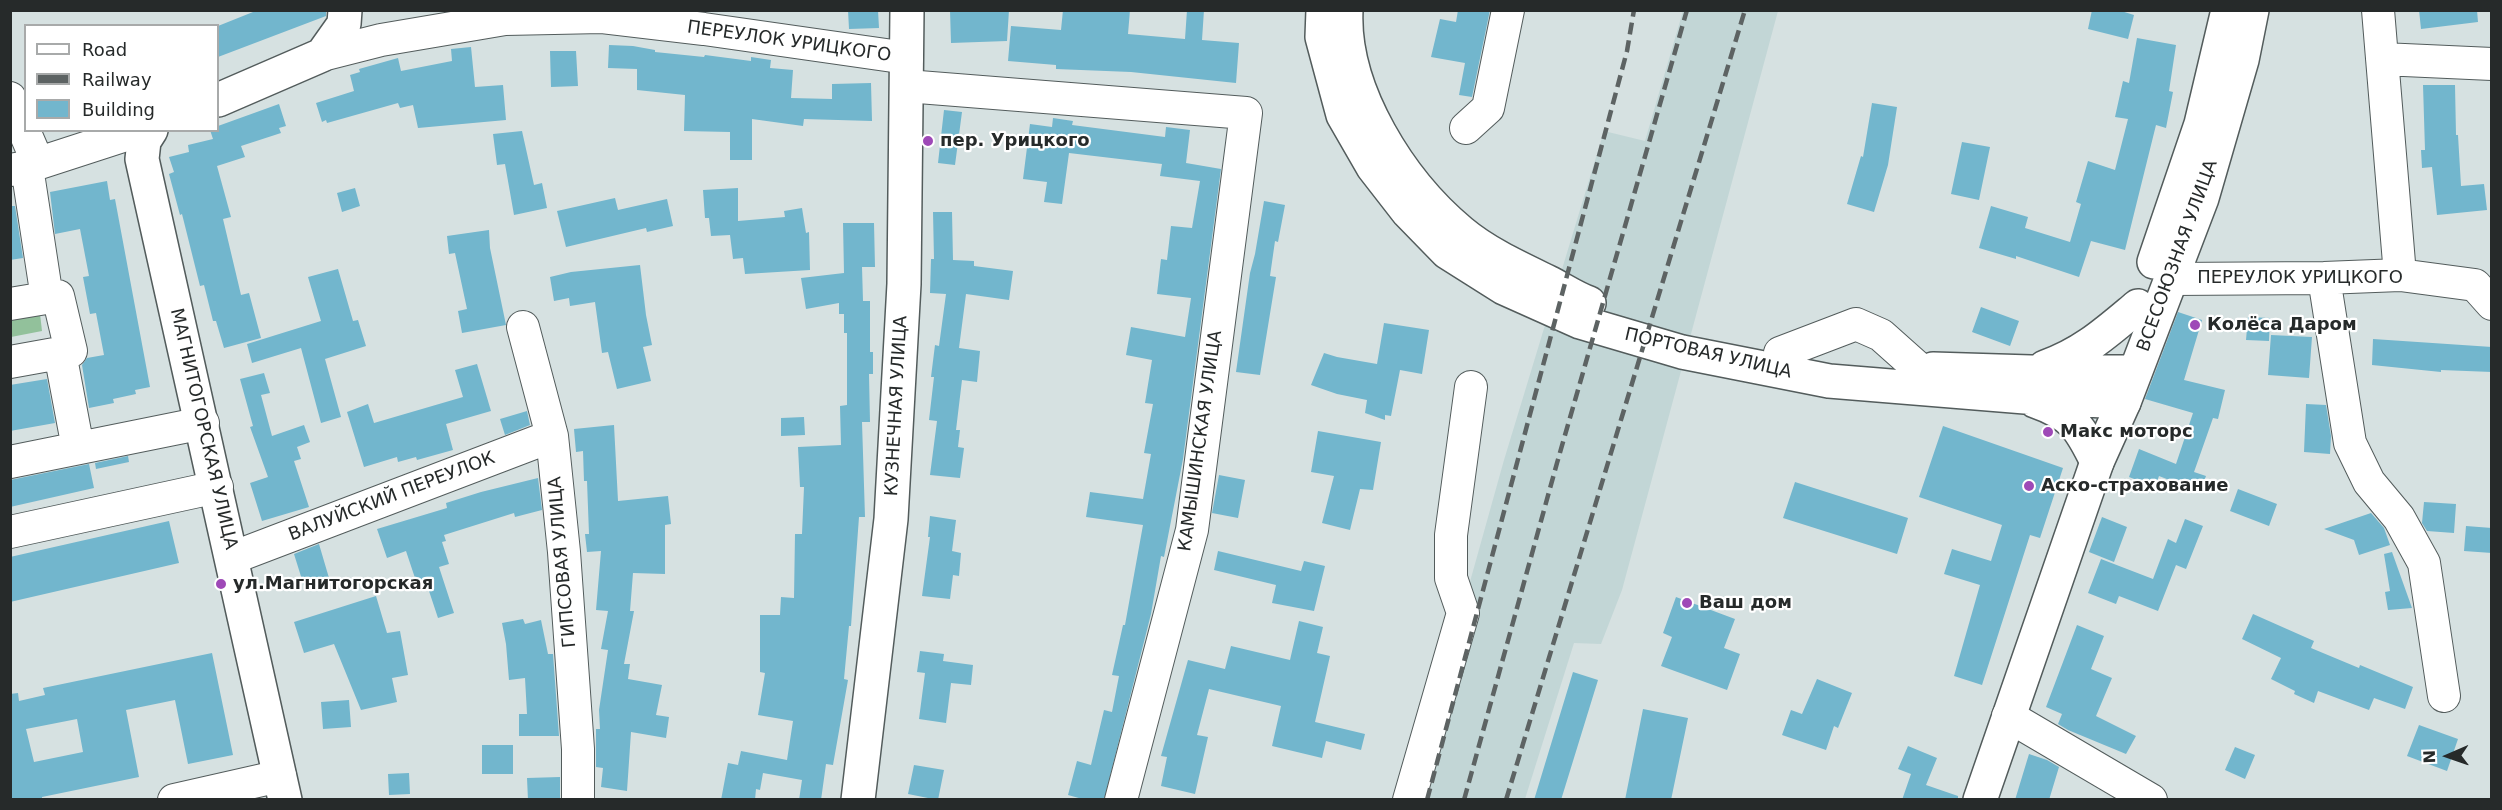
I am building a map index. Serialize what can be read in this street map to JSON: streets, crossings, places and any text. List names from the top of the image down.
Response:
{
  "streets": {
    "main road": [
      "ПЕРЕУЛОК УРИЦКОГО",
      "ВСЕСОЮЗНАЯ УЛИЦА",
      "ПОРТОВАЯ УЛИЦА",
      "КУЗНЕЧНАЯ УЛИЦА",
      "МАГНИТОГОРСКАЯ УЛИЦА"
    ],
    "street": ["КАМЫШИНСКАЯ УЛИЦА", "ВАЛУЙСКИЙ ПЕРЕУЛОК", "ГИПСОВАЯ УЛИЦА"]
  },
  "crossings": [
    ["ПЕРЕУЛОК УРИЦКОГО", "ВСЕСОЮЗНАЯ УЛИЦА"],
    ["ПЕРЕУЛОК УРИЦКОГО", "КУЗНЕЧНАЯ УЛИЦА"],
    ["ПЕРЕУЛОК УРИЦКОГО", "КАМЫШИНСКАЯ УЛИЦА"],
    ["ВСЕСОЮЗНАЯ УЛИЦА", "ПОРТОВАЯ УЛИЦА"],
    ["МАГНИТОГОРСКАЯ УЛИЦА", "ВАЛУЙСКИЙ ПЕРЕУЛОК"],
    ["ВАЛУЙСКИЙ ПЕРЕУЛОК", "ГИПСОВАЯ УЛИЦА"]
  ],
  "places": [
    "пер. Урицкого",
    "Колёса Даром",
    "Макс моторс",
    "Аско-страхование",
    "ул.Магнитогорская",
    "Ваш дом"
  ],
  "legend": ["Road", "Railway", "Building"],
  "north": "left"
}
